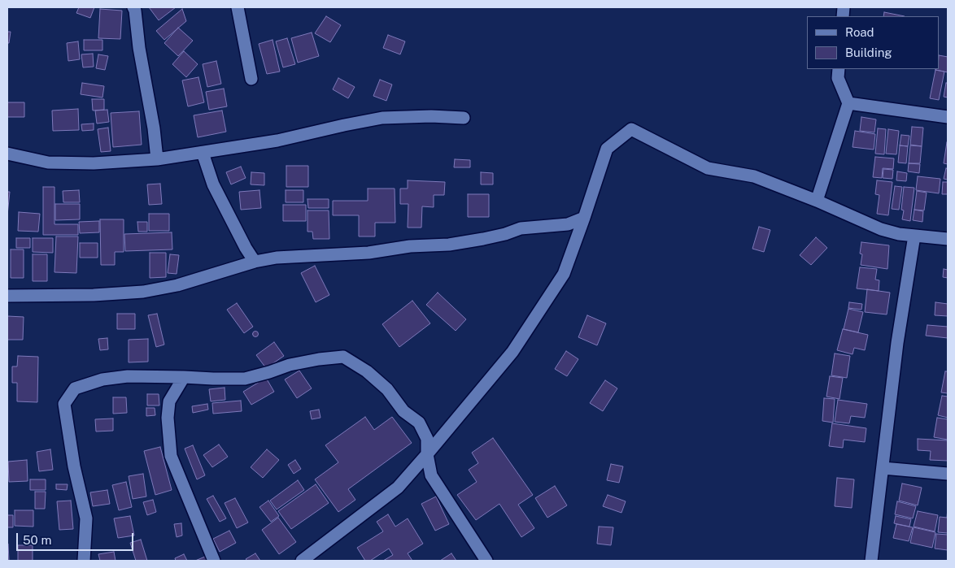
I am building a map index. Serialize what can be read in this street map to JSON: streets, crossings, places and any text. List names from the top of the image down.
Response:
{
  "legend": ["Road", "Building"],
  "scale_bar": "50 m"
}
